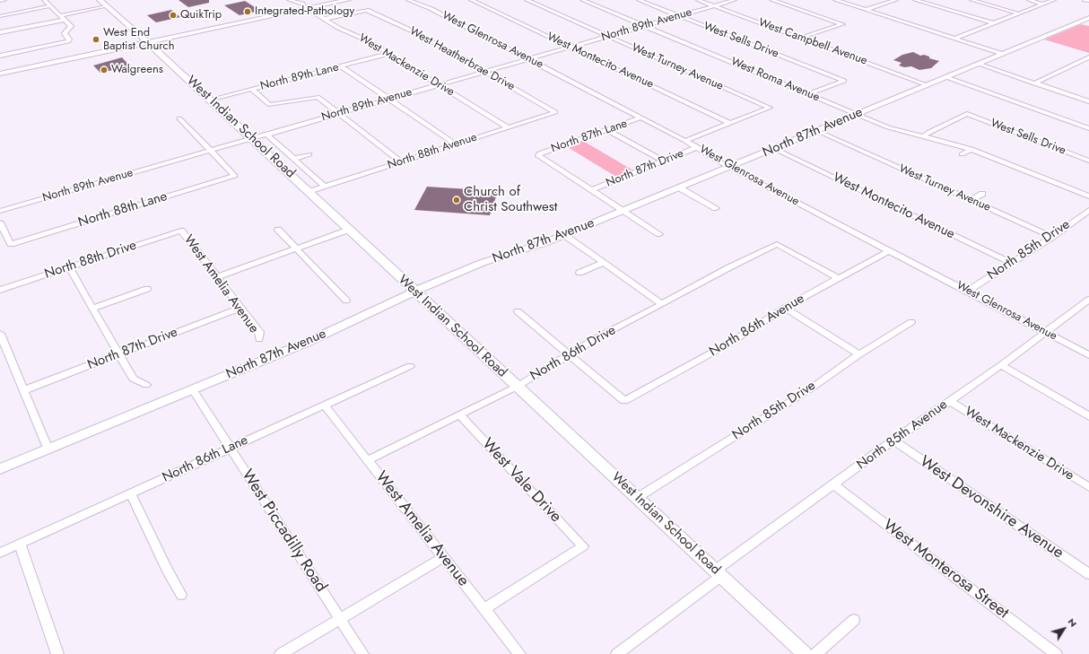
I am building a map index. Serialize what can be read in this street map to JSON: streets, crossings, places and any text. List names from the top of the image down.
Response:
{
  "streets": {
    "main road": ["West Indian School Road", "North 87th Avenue"],
    "street": [
      "North 89th Avenue",
      "West Glenrosa Avenue",
      "West Sells Drive",
      "West Campbell Avenue",
      "West Heatherbrae Drive",
      "West Montecito Avenue",
      "West Mackenzie Drive",
      "West Turney Avenue",
      "North 89th Lane",
      "West Roma Avenue",
      "North 87th Lane",
      "North 88th Avenue",
      "North 87th Drive",
      "North 88th Lane",
      "North 85th Drive",
      "North 88th Drive",
      "West Amelia Avenue",
      "North 86th Avenue",
      "North 86th Drive",
      "North 85th Avenue",
      "North 86th Lane",
      "West Vale Drive",
      "West Devonshire Avenue",
      "West Piccadilly Road",
      "West Monterosa Street"
    ]
  },
  "crossings": [
    ["North 89th Avenue", "West Glenrosa Avenue"],
    ["North 89th Avenue", "West Sells Drive"],
    ["North 89th Avenue", "West Campbell Avenue"],
    ["North 89th Avenue", "West Heatherbrae Drive"],
    ["North 89th Avenue", "West Montecito Avenue"],
    ["North 89th Avenue", "West Mackenzie Drive"],
    ["North 89th Avenue", "West Turney Avenue"],
    ["North 89th Avenue", "West Roma Avenue"],
    ["North 89th Avenue", "West Indian School Road"],
    ["North 89th Avenue", "North 88th Lane"],
    ["West Glenrosa Avenue", "North 87th Avenue"],
    ["West Glenrosa Avenue", "North 87th Lane"],
    ["West Glenrosa Avenue", "North 87th Drive"],
    ["West Glenrosa Avenue", "North 85th Drive"],
    ["West Glenrosa Avenue", "North 86th Avenue"],
    ["West Glenrosa Avenue", "North 85th Avenue"],
    ["West Sells Drive", "West Roma Avenue"],
    ["West Campbell Avenue", "North 87th Avenue"],
    ["West Heatherbrae Drive", "West Mackenzie Drive"],
    ["West Heatherbrae Drive", "North 88th Avenue"],
    ["West Montecito Avenue", "North 87th Avenue"],
    ["West Montecito Avenue", "North 87th Drive"],
    ["West Montecito Avenue", "North 85th Drive"],
    ["West Mackenzie Drive", "North 89th Lane"],
    ["West Mackenzie Drive", "North 88th Avenue"],
    ["West Mackenzie Drive", "North 85th Avenue"],
    ["West Turney Avenue", "North 87th Avenue"],
    ["West Turney Avenue", "North 87th Drive"],
    ["West Turney Avenue", "North 85th Drive"],
    ["North 89th Lane", "West Indian School Road"],
    ["West Roma Avenue", "North 87th Avenue"],
    ["West Indian School Road", "North 87th Avenue"],
    ["West Indian School Road", "North 88th Avenue"],
    ["West Indian School Road", "North 85th Drive"],
    ["West Indian School Road", "North 86th Drive"],
    ["West Indian School Road", "North 85th Avenue"],
    ["North 87th Avenue", "West Piccadilly Road"],
    ["North 87th Lane", "North 87th Drive"],
    ["North 87th Drive", "West Amelia Avenue"],
    ["North 88th Drive", "West Amelia Avenue"],
    ["West Amelia Avenue", "North 86th Drive"],
    ["West Amelia Avenue", "North 86th Lane"],
    ["West Amelia Avenue", "West Vale Drive"],
    ["North 86th Avenue", "North 86th Drive"],
    ["North 86th Drive", "West Vale Drive"],
    ["North 85th Avenue", "West Devonshire Avenue"],
    ["North 85th Avenue", "West Monterosa Street"],
    ["North 86th Lane", "West Piccadilly Road"]
  ],
  "places": [
    "Integrated-Pathology",
    "QuikTrip",
    "West End Baptist Church",
    "Walgreens",
    "Church of Christ Southwest"
  ],
  "north": "top right"
}
